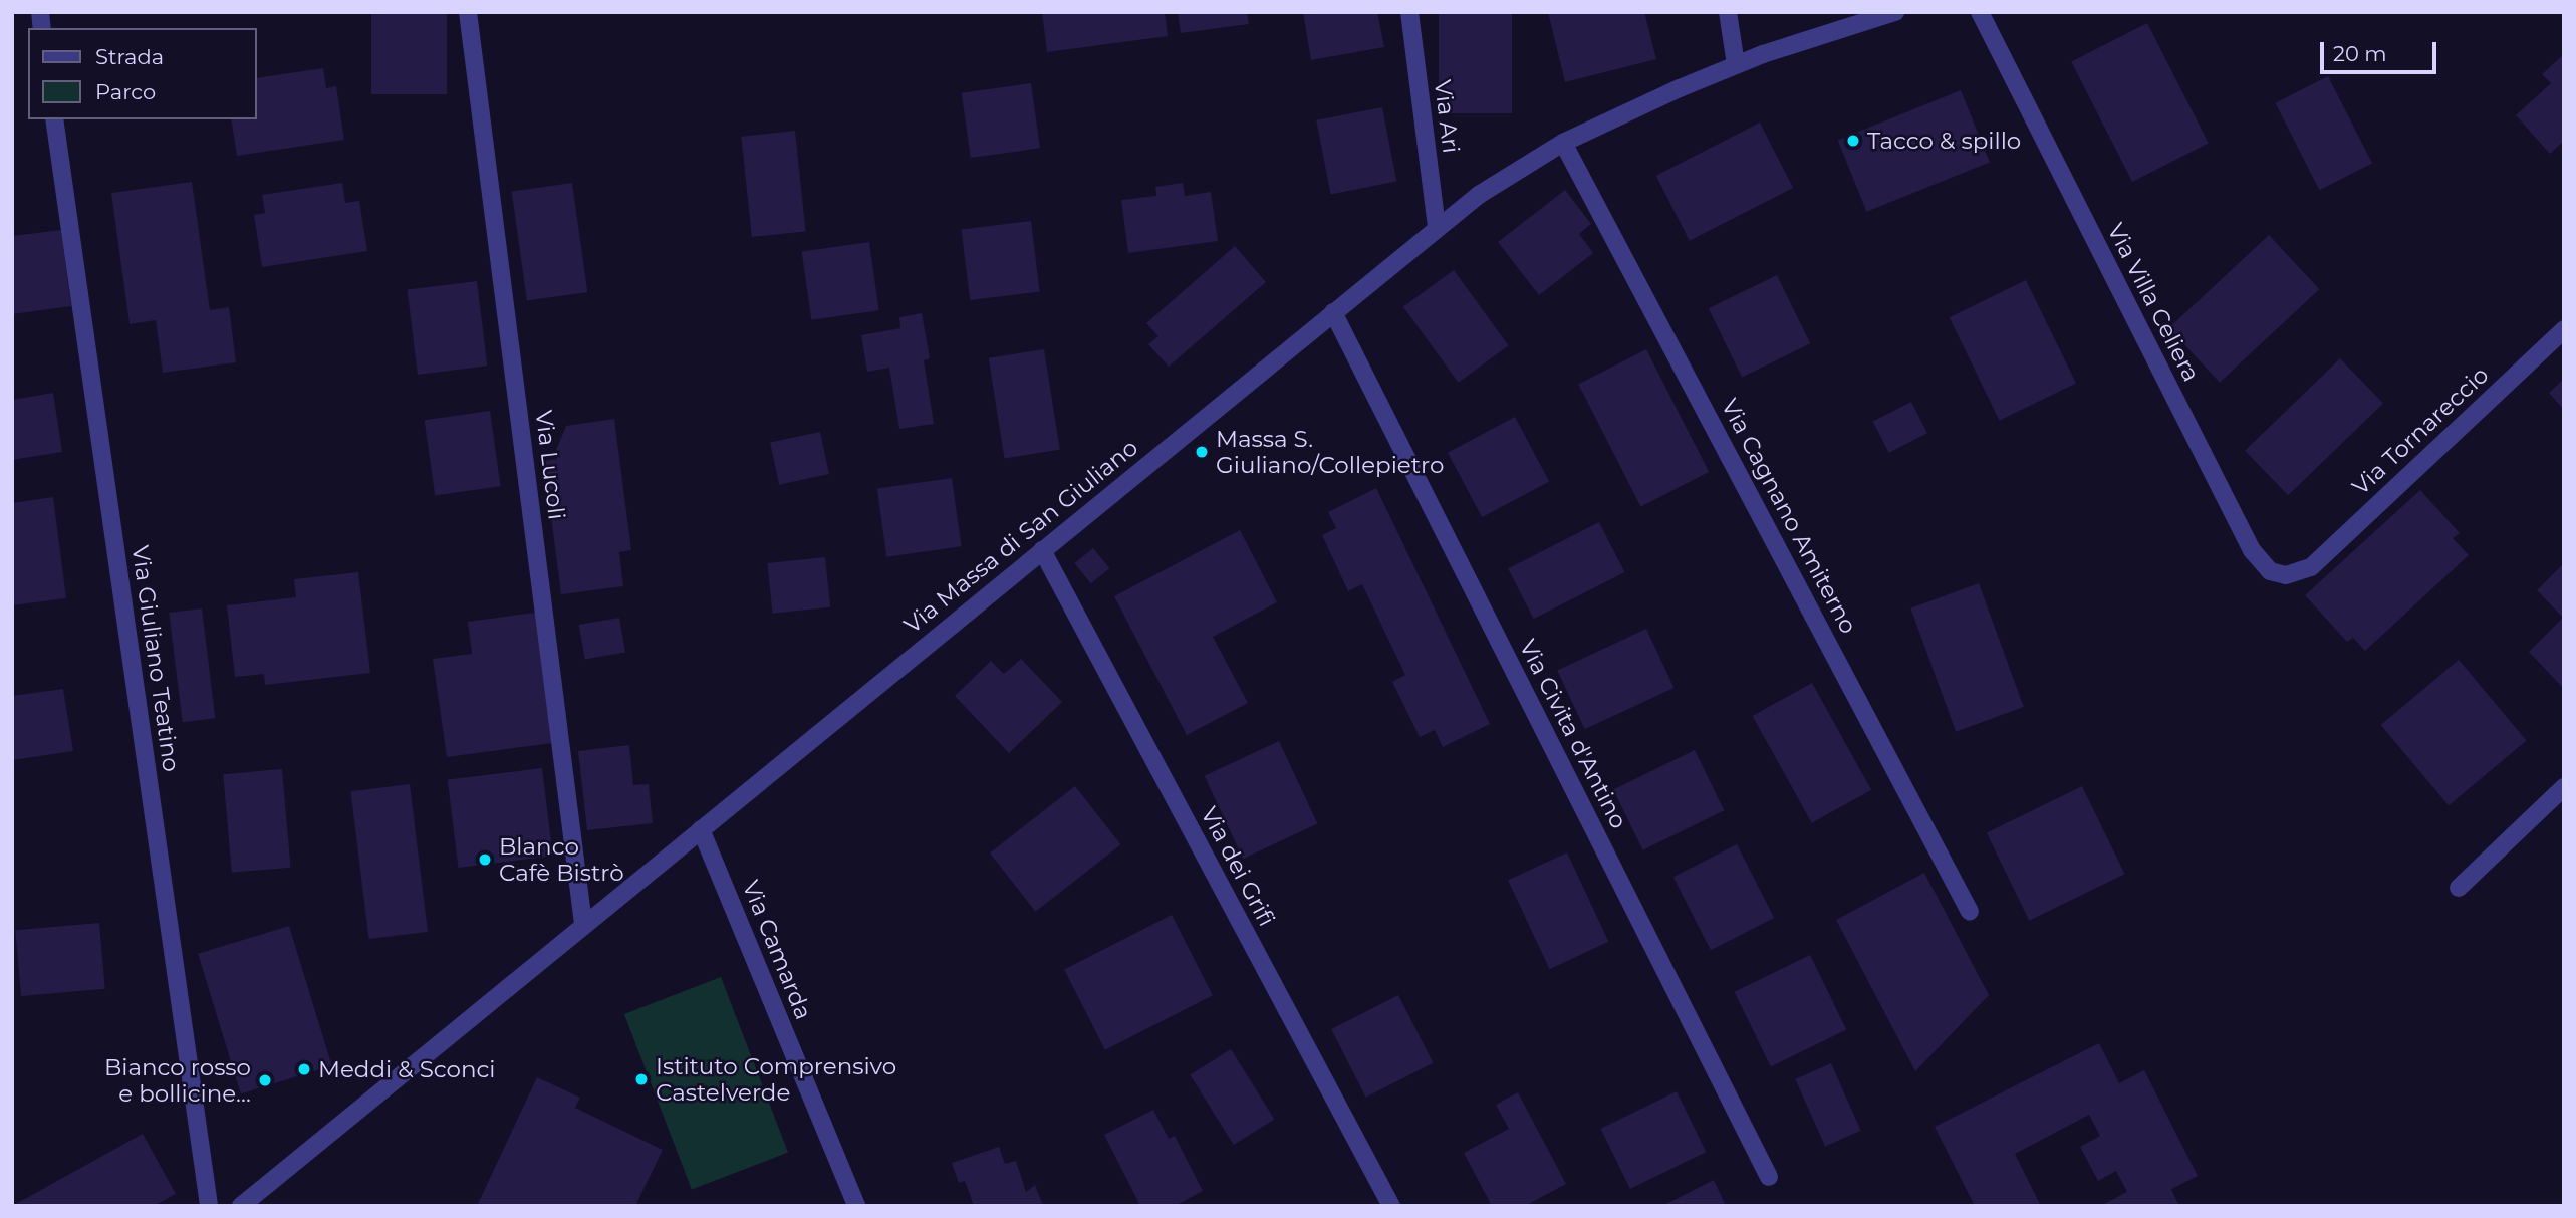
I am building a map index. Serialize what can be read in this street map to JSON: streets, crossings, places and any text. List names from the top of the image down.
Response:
{
  "streets": {
    "street": [
      "Via Ari",
      "Via Villa Celiera",
      "Via Tornareccio",
      "Via Lucoli",
      "Via Cagnano Amiterno",
      "Via Massa di San Giuliano",
      "Via Giuliano Teatino",
      "Via Civita d'Antino",
      "Via dei Grifi",
      "Via Camarda"
    ]
  },
  "crossings": [
    ["Via Ari", "Via Massa di San Giuliano"],
    ["Via Villa Celiera", "Via Tornareccio"],
    ["Via Lucoli", "Via Massa di San Giuliano"],
    ["Via Cagnano Amiterno", "Via Massa di San Giuliano"],
    ["Via Massa di San Giuliano", "Via Civita d'Antino"],
    ["Via Massa di San Giuliano", "Via dei Grifi"],
    ["Via Massa di San Giuliano", "Via Camarda"]
  ],
  "places": [
    "Tacco & spillo",
    "Massa S. Giuliano/Collepietro",
    "Blanco Cafè Bistrò",
    "Meddi & Sconci",
    "Istituto Comprensivo Castelverde",
    "Bianco rosso e bollicine…"
  ],
  "legend": ["Strada", "Parco"],
  "scale_bar": "20 m"
}
